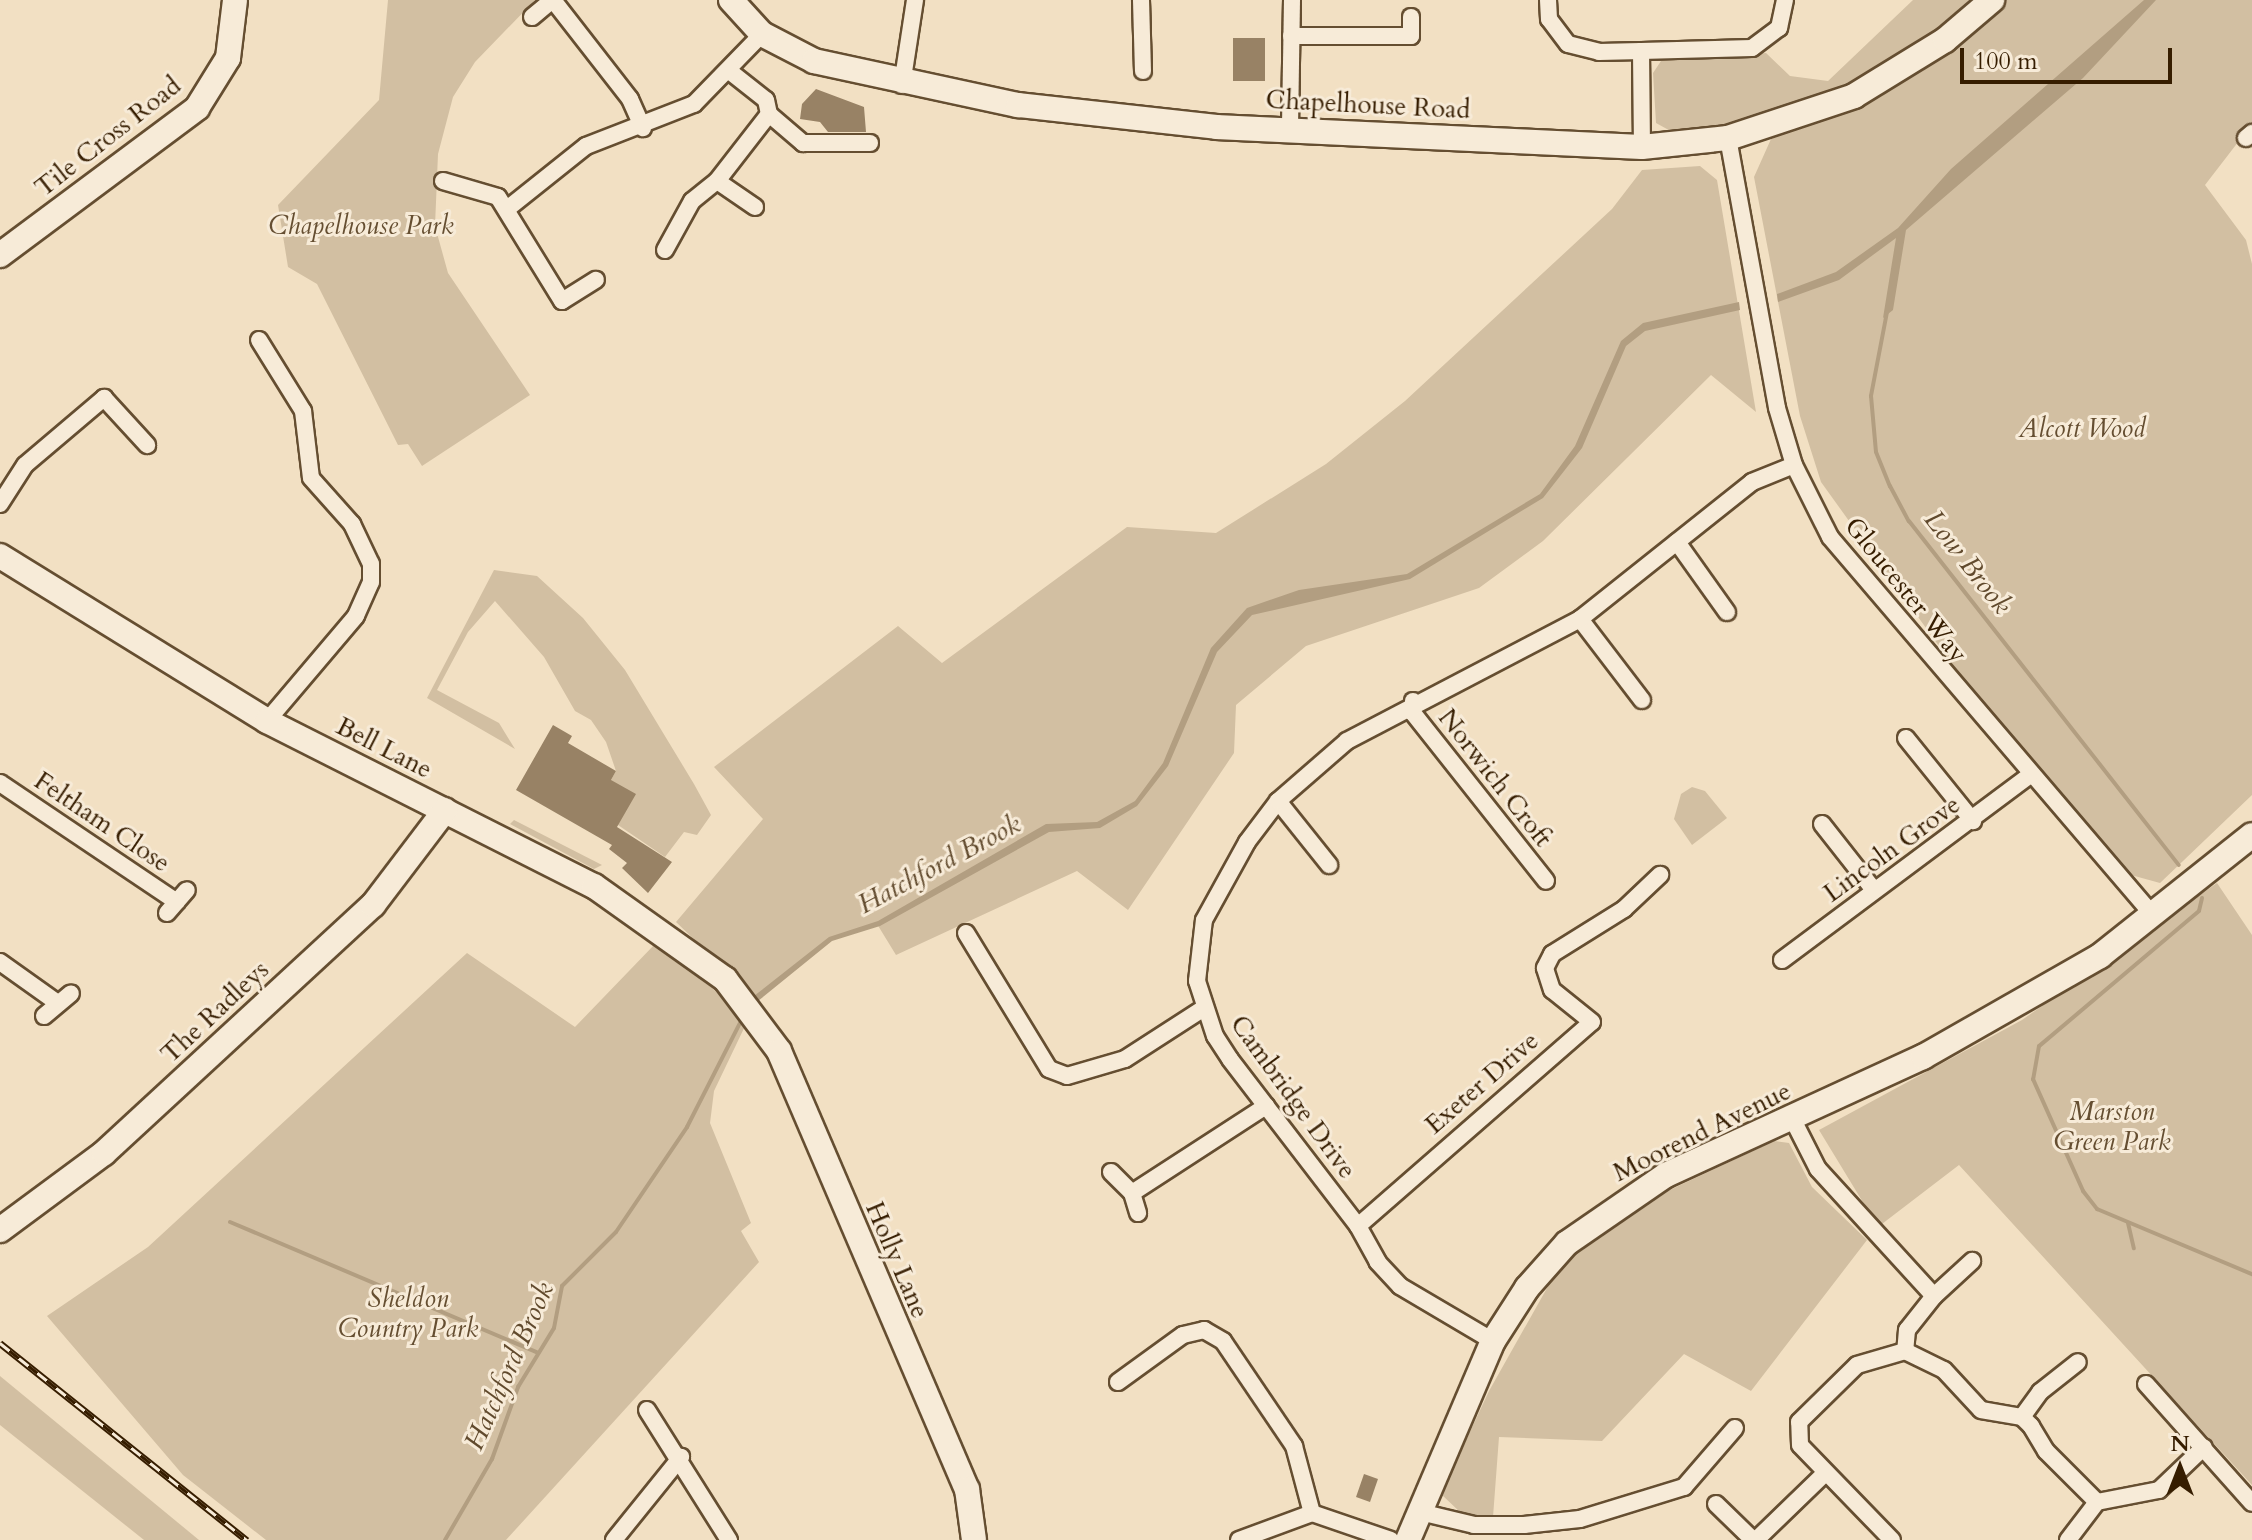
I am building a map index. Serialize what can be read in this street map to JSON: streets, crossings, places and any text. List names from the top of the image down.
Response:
{
  "streets": {
    "street": [
      "Chapelhouse Road",
      "Tile Cross Road",
      "Gloucester Way",
      "Bell Lane",
      "Norwich Croft",
      "Feltham Close",
      "Lincoln Grove",
      "The Radleys",
      "Exeter Drive",
      "Cambridge Drive",
      "Moorend Avenue",
      "Holly Lane"
    ]
  },
  "crossings": [
    ["Chapelhouse Road", "Gloucester Way"],
    ["Gloucester Way", "Lincoln Grove"],
    ["Gloucester Way", "Cambridge Drive"],
    ["Gloucester Way", "Moorend Avenue"],
    ["Bell Lane", "The Radleys"],
    ["Bell Lane", "Holly Lane"],
    ["Norwich Croft", "Cambridge Drive"],
    ["Exeter Drive", "Cambridge Drive"],
    ["Cambridge Drive", "Moorend Avenue"]
  ],
  "water": ["Low Brook", "Hatchford Brook"],
  "parks": [
    "Chapelhouse Park",
    "Alcott Wood",
    "Marston Green Park",
    "Sheldon Country Park"
  ],
  "scale_bar": "100 m",
  "north": "top"
}
